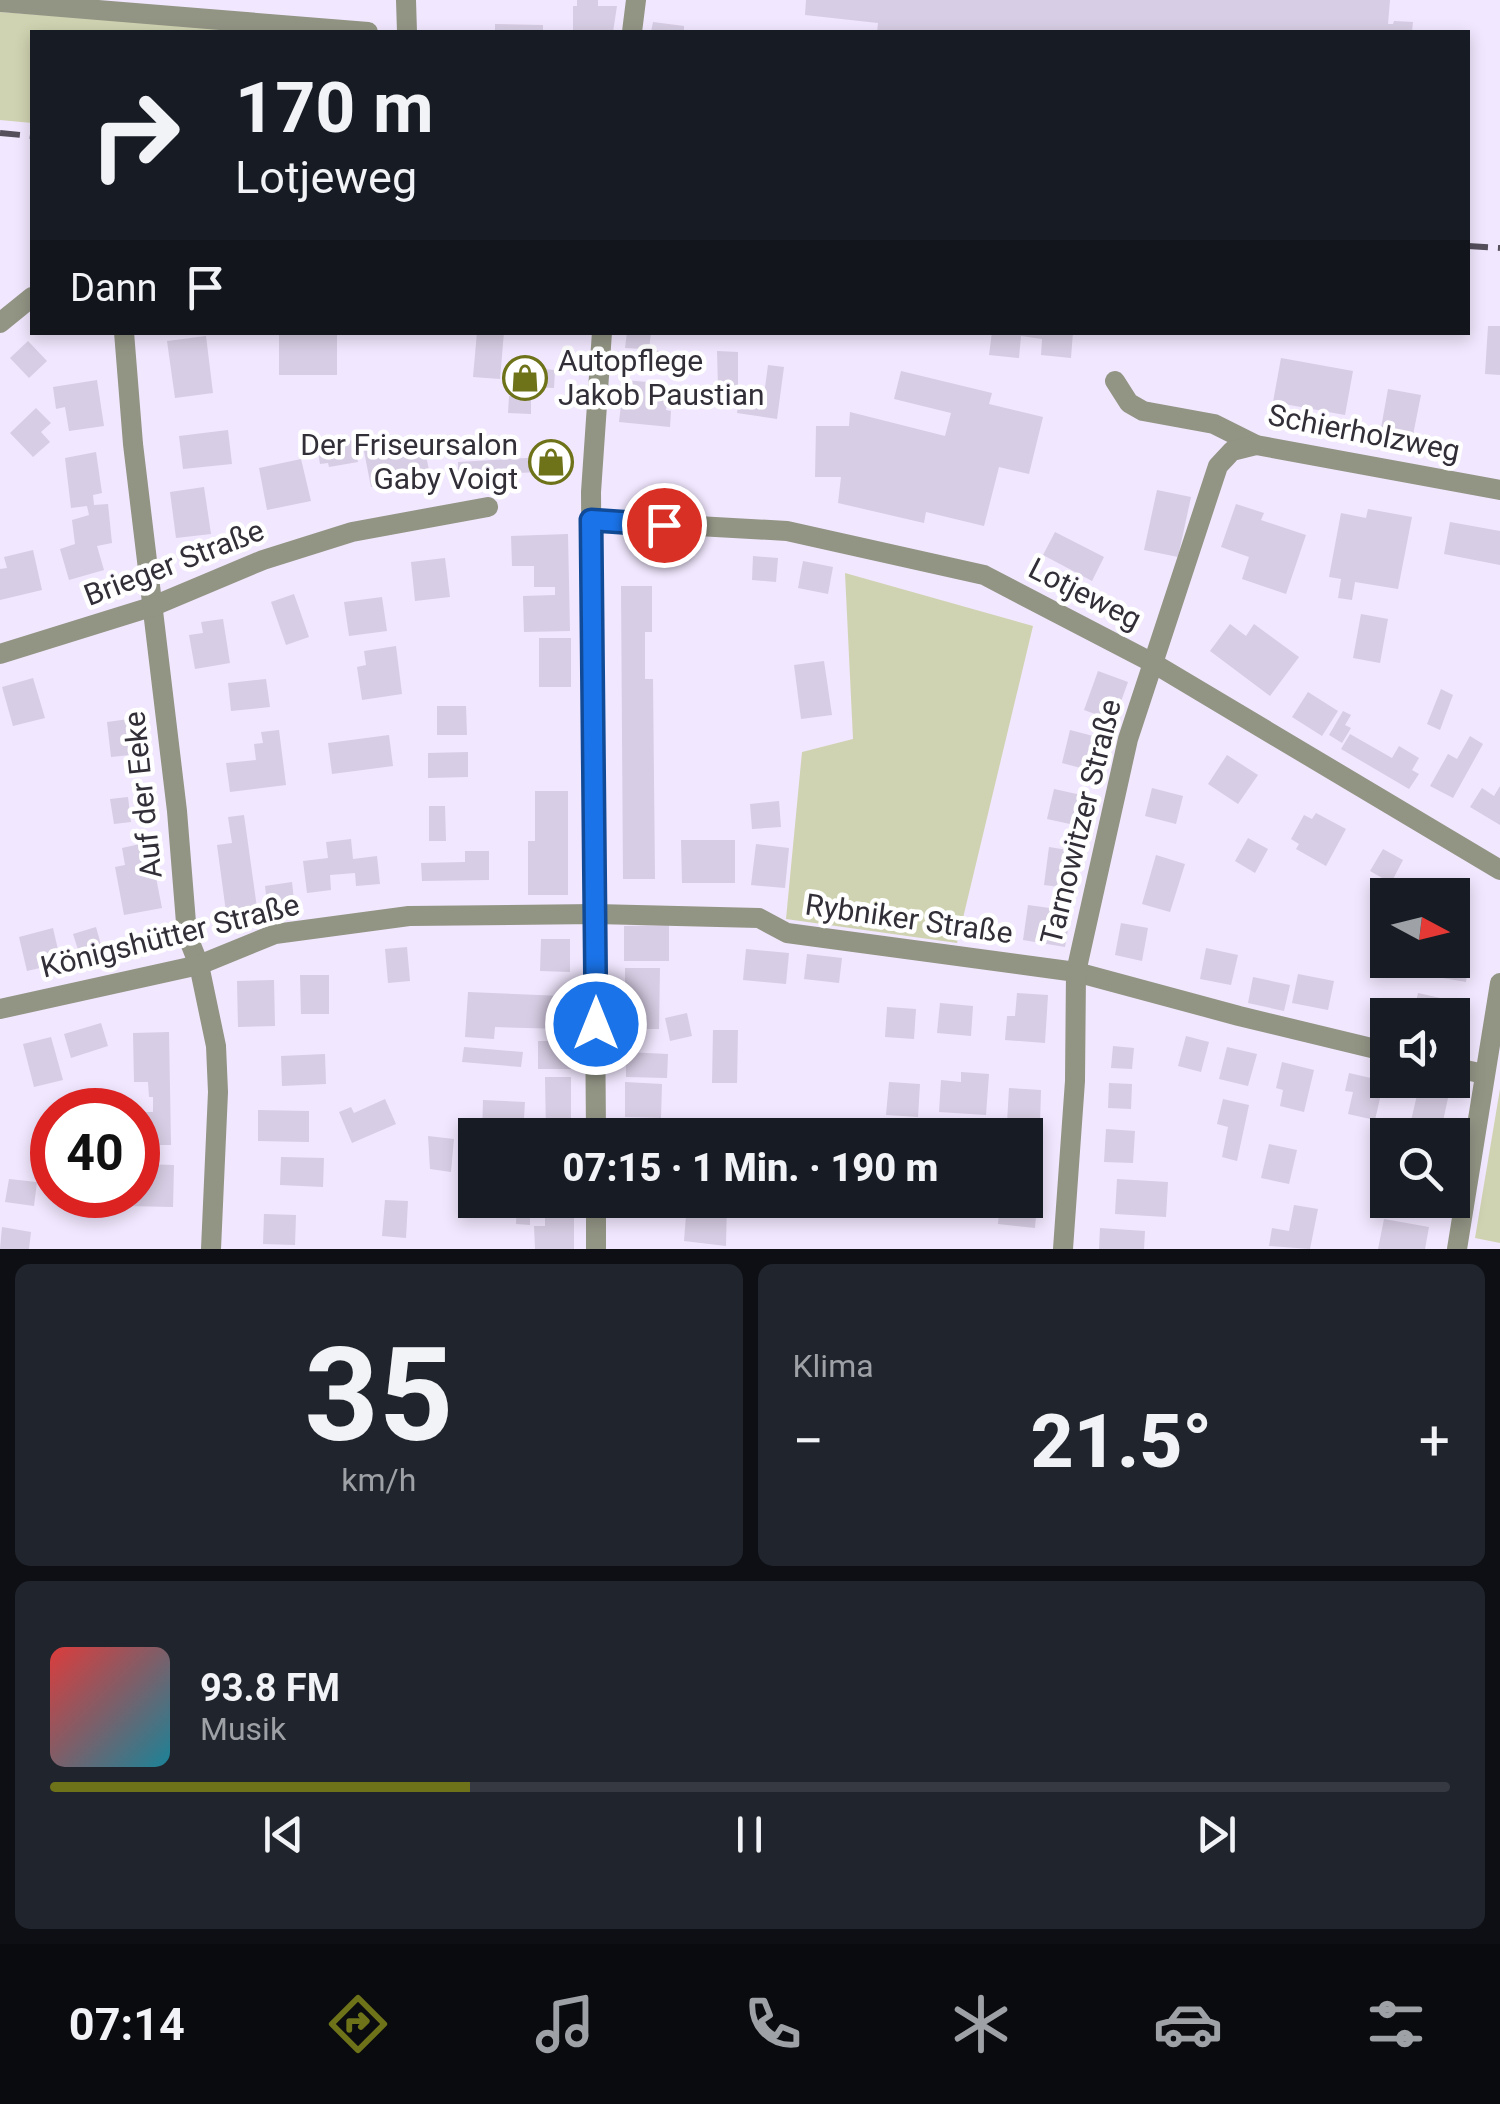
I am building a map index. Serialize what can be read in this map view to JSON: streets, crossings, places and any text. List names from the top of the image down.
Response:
{
  "streets": {
    "street": [
      "Schierholzweg",
      "Brieger Straße",
      "Lotjeweg",
      "Auf der Eeke",
      "Tarnowitzer Straße",
      "Rybniker Straße",
      "Königshütter Straße"
    ]
  },
  "crossings": [
    ["Schierholzweg", "Tarnowitzer Straße"],
    ["Brieger Straße", "Auf der Eeke"],
    ["Lotjeweg", "Tarnowitzer Straße"],
    ["Auf der Eeke", "Königshütter Straße"],
    ["Tarnowitzer Straße", "Rybniker Straße"],
    ["Rybniker Straße", "Königshütter Straße"]
  ],
  "places": {
    "shop": ["Autopflege Jakob Paustian", "Der Friseursalon Gaby Voigt"]
  },
  "north": "right",
  "page": {
    "turn": ["170 m", "Lotjeweg"],
    "then": "Dann",
    "limit": "40",
    "trip": "07:15 · 1 Min. · 190 m",
    "tile": [
      ["35", "km/h"],
      "Klima"
    ],
    "heat": ["−", "21.5°", "+"],
    "song": ["93.8 FM", "Musik"],
    "tabs": "07:14"
  }
}
